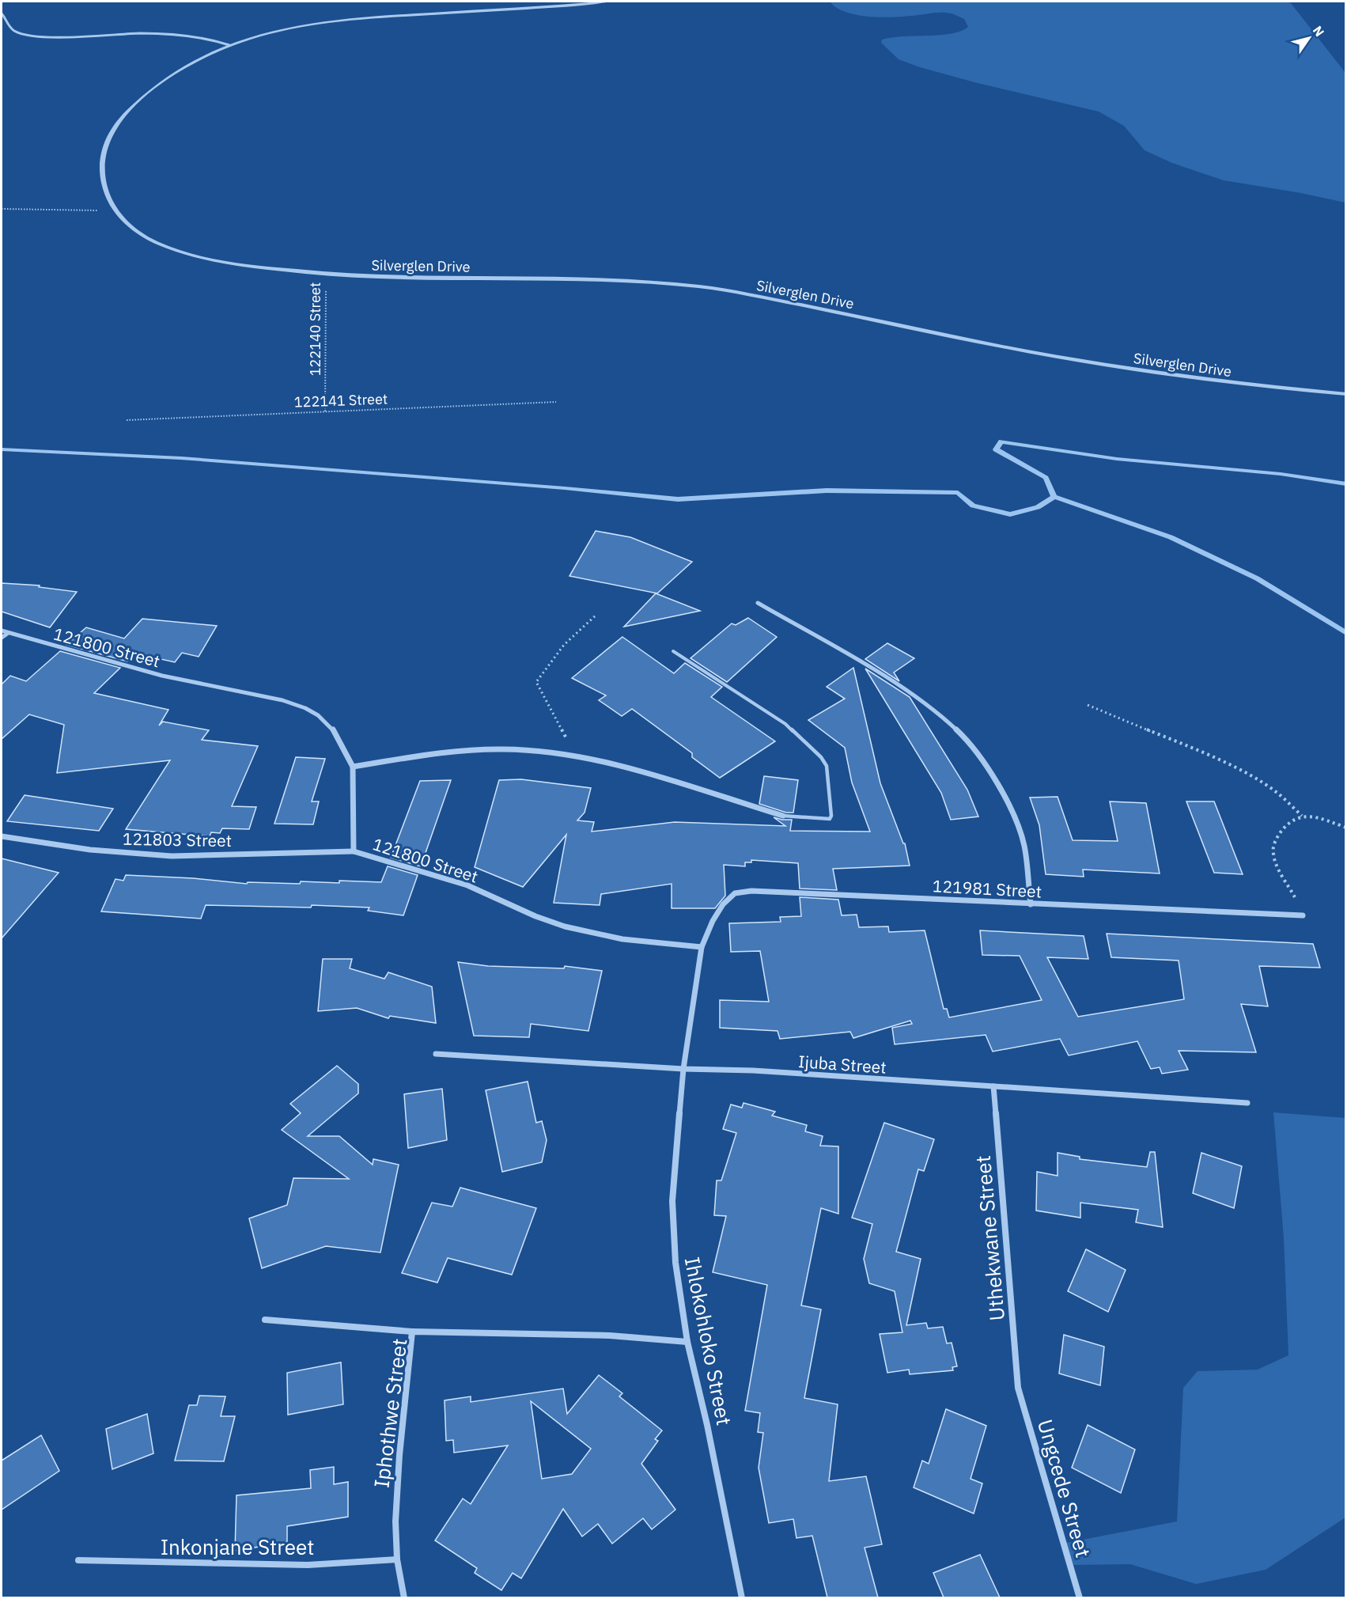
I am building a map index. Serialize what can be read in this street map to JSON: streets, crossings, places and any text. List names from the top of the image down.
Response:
{
  "streets": {
    "street": [
      "Silverglen Drive",
      "121800 Street",
      "121803 Street",
      "121981 Street",
      "Ijuba Street",
      "Uthekwane Street",
      "Ihlokohloko Street",
      "Iphothwe Street",
      "Ungcede Street",
      "Inkonjane Street"
    ],
    "path": ["122140 Street", "122141 Street"]
  },
  "crossings": [
    ["Silverglen Drive", "122140 Street"],
    ["122140 Street", "122141 Street"],
    ["121800 Street", "121803 Street"],
    ["121800 Street", "121981 Street"],
    ["121800 Street", "Ihlokohloko Street"],
    ["121981 Street", "Ihlokohloko Street"],
    ["Ijuba Street", "Uthekwane Street"],
    ["Ijuba Street", "Ihlokohloko Street"],
    ["Uthekwane Street", "Ungcede Street"],
    ["Ihlokohloko Street", "Iphothwe Street"],
    ["Iphothwe Street", "Inkonjane Street"]
  ],
  "north": "top right"
}
